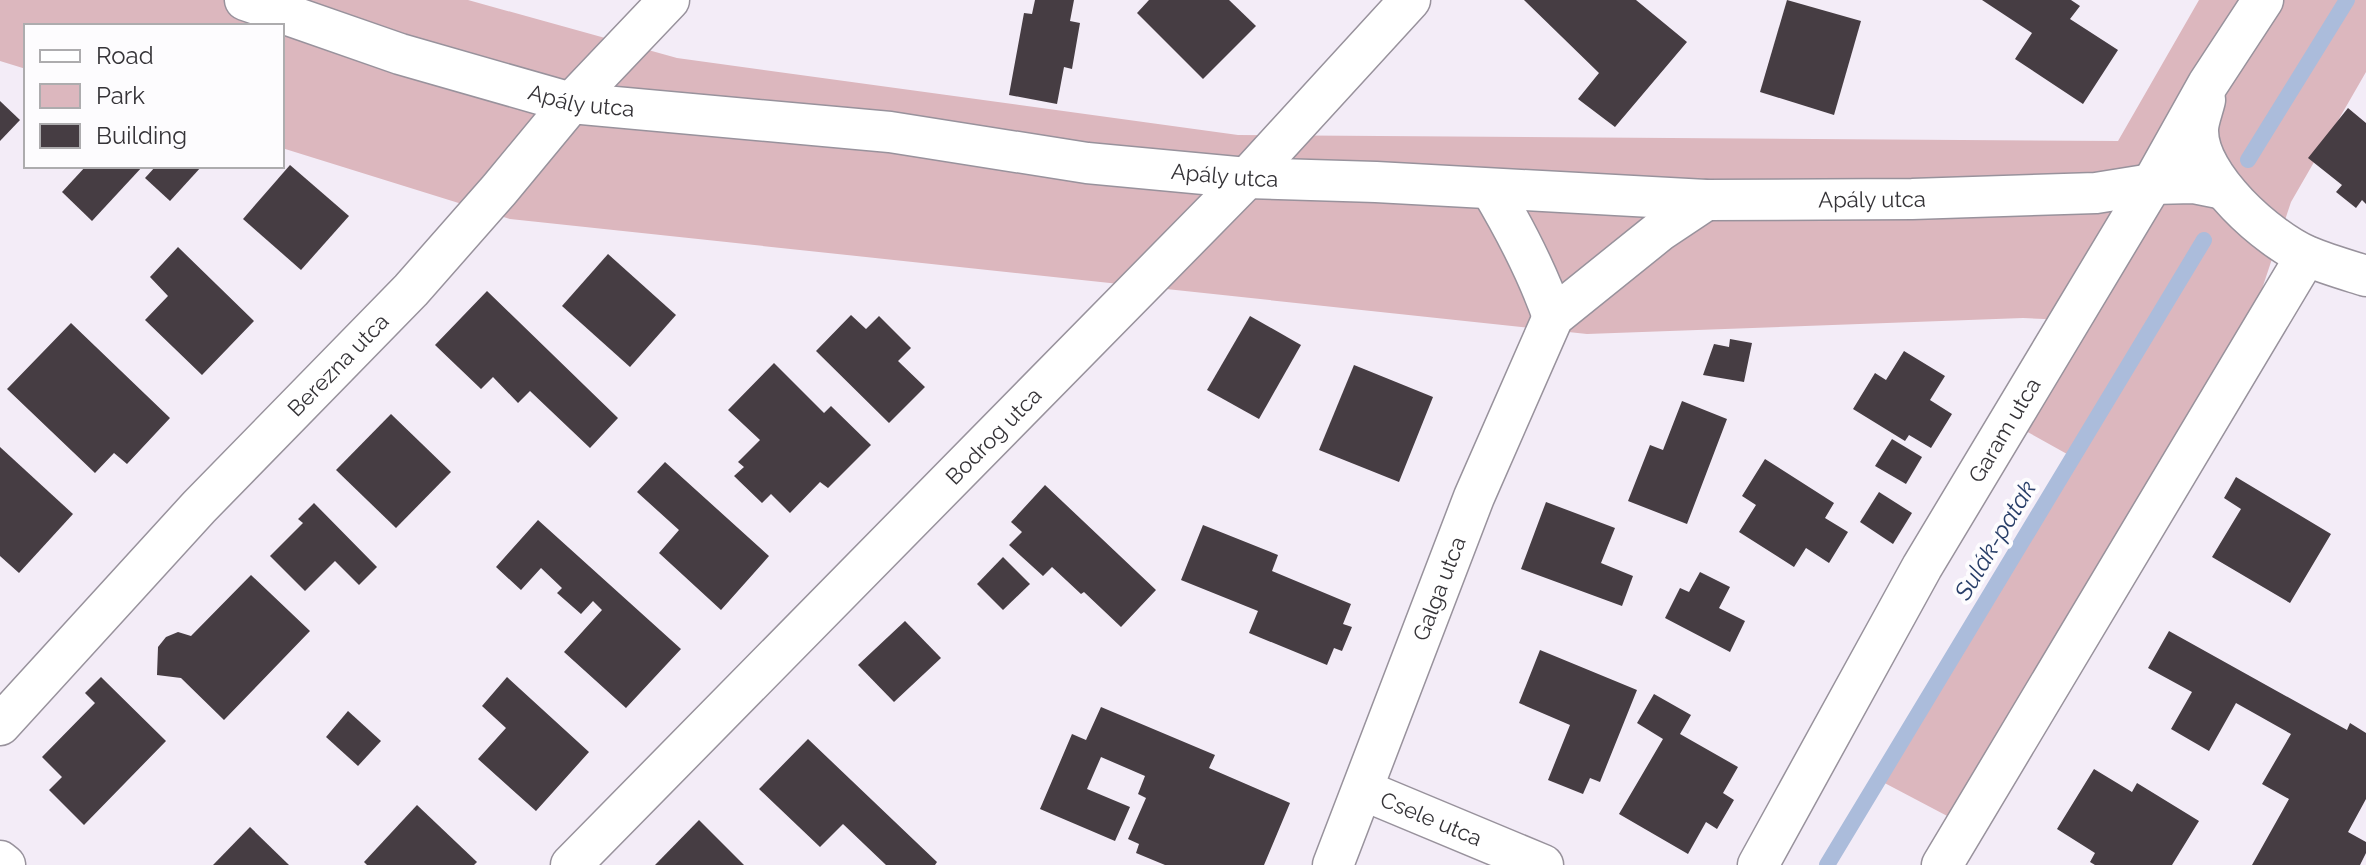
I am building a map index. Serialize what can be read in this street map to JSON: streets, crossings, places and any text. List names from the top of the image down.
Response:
{
  "streets": {
    "street": [
      "Apály utca",
      "Berezna utca",
      "Garam utca",
      "Bodrog utca",
      "Galga utca",
      "Csele utca"
    ]
  },
  "crossings": [
    ["Apály utca", "Berezna utca"],
    ["Apály utca", "Garam utca"],
    ["Apály utca", "Bodrog utca"],
    ["Apály utca", "Galga utca"],
    ["Galga utca", "Csele utca"]
  ],
  "water": ["Sulák-patak"],
  "legend": ["Road", "Park", "Building"]
}
